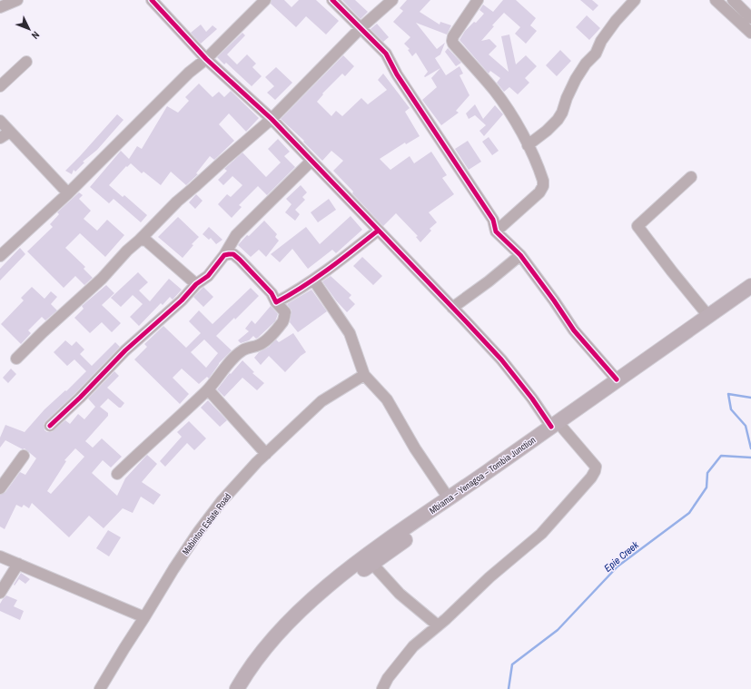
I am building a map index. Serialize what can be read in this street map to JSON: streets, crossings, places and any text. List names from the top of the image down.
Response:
{
  "streets": {
    "main road": ["Mbiama – Yenagoa – Tombia Junction"],
    "street": ["Mabinton Estate Road"]
  },
  "water": ["Epie Creek"],
  "north": "bottom right"
}
